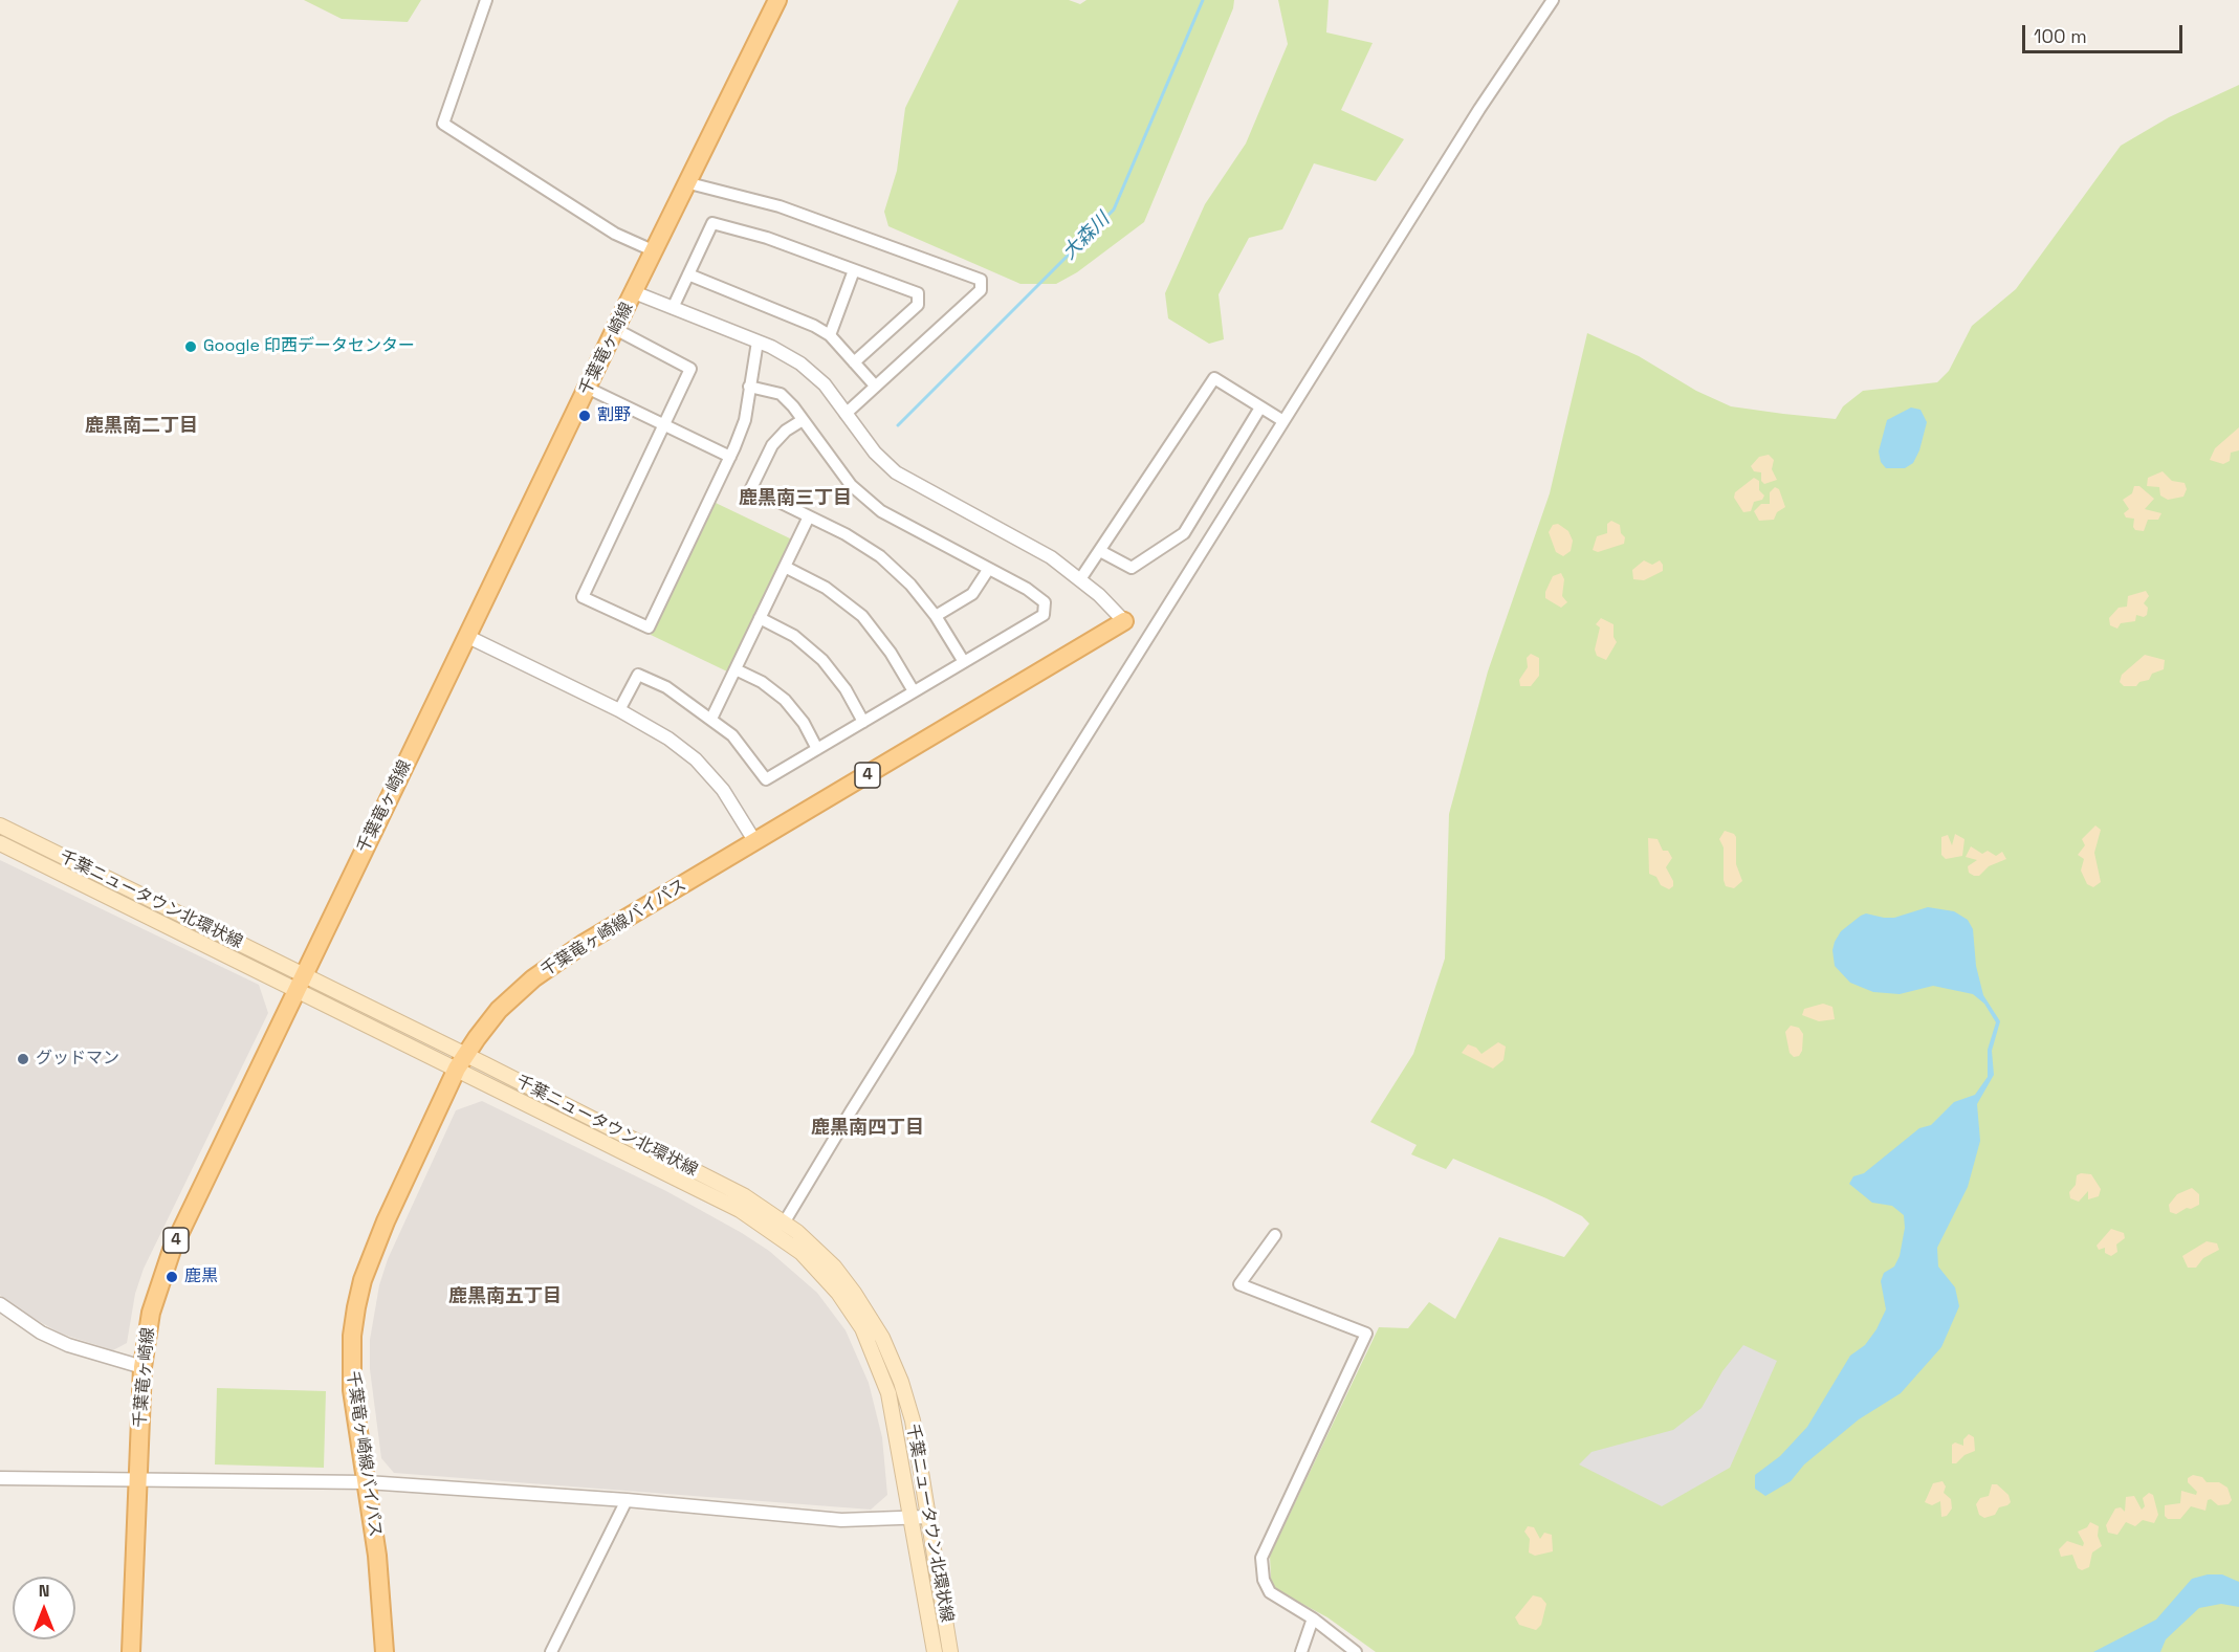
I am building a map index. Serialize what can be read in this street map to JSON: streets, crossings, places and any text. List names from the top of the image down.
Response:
{
  "streets": {
    "main road": [
      "千葉竜ヶ崎線",
      "4",
      "千葉ニュータウン北環状線",
      "千葉竜ヶ崎線バイパス"
    ]
  },
  "crossings": [
    ["千葉竜ヶ崎線", "千葉ニュータウン北環状線"],
    ["千葉ニュータウン北環状線", "千葉竜ヶ崎線バイパス"]
  ],
  "districts": [
    "鹿黒南二丁目",
    "鹿黒南三丁目",
    "鹿黒南四丁目",
    "鹿黒南五丁目"
  ],
  "water": ["大森川"],
  "places": [
    "Google 印西データセンター",
    "割野",
    "グッドマン",
    "鹿黒"
  ],
  "scale_bar": "100 m",
  "north": "top"
}
